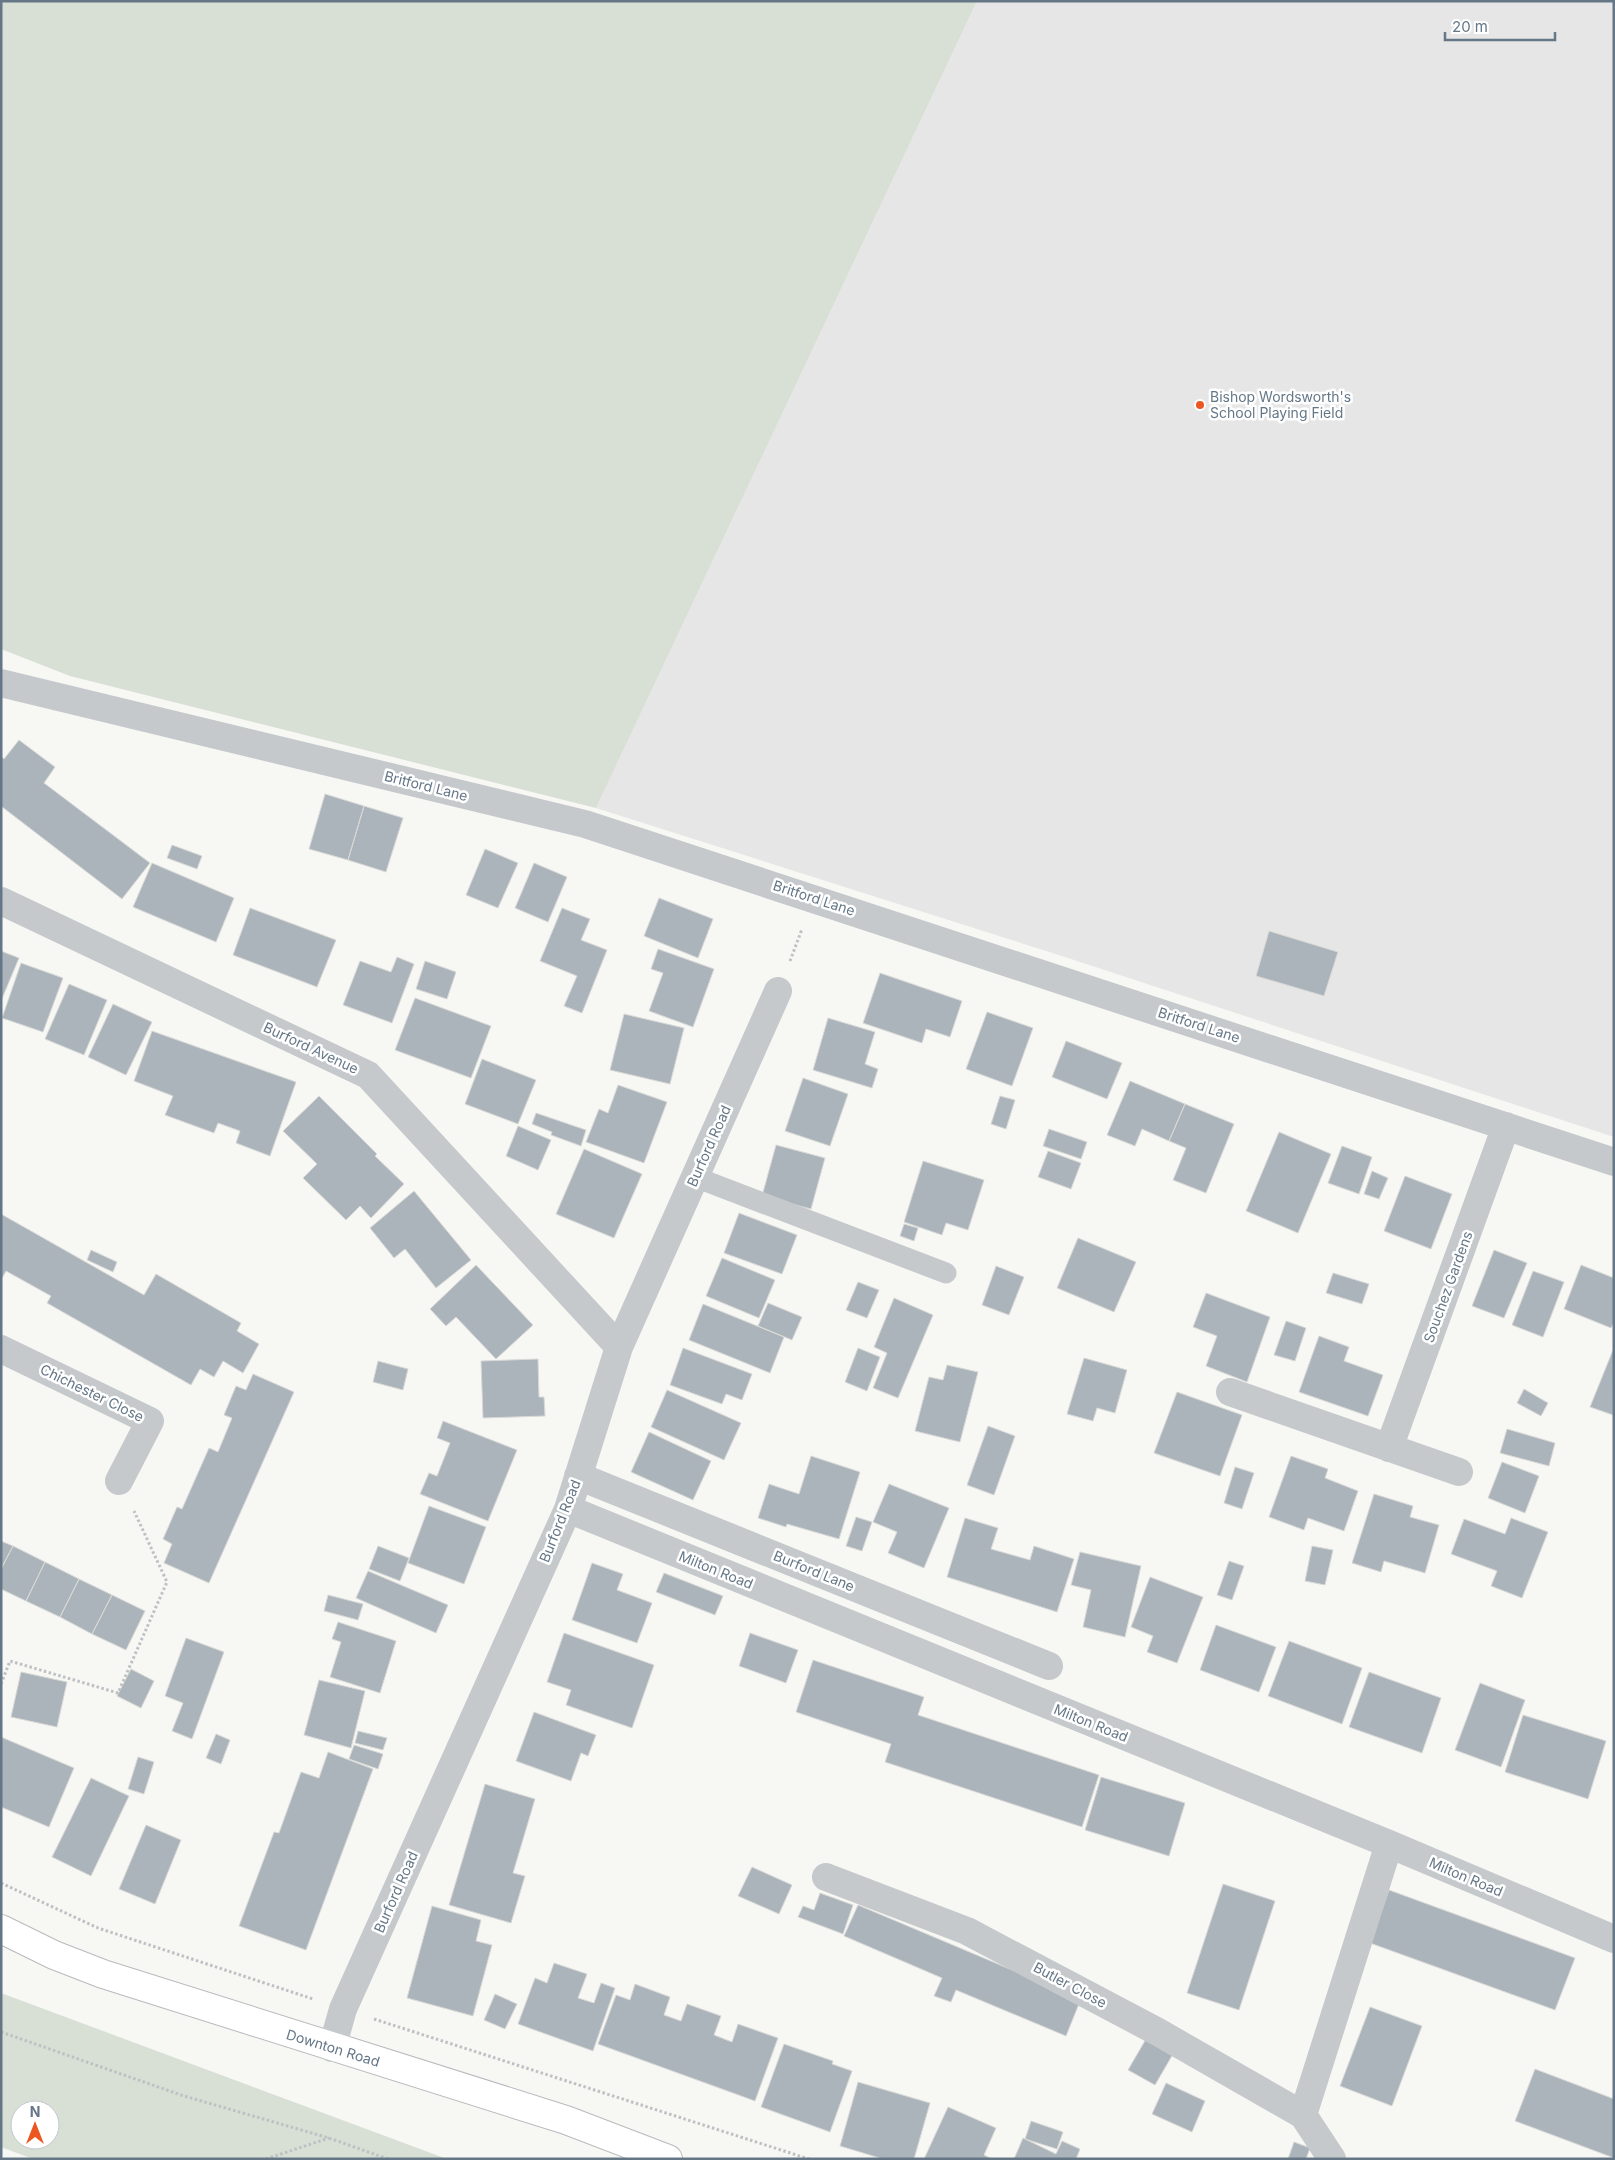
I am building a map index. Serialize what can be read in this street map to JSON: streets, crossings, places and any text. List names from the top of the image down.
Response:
{
  "streets": {
    "highway": ["Downton Road"],
    "street": [
      "Britford Lane",
      "Burford Avenue",
      "Burford Road",
      "Souchez Gardens",
      "Chichester Close",
      "Milton Road",
      "Burford Lane",
      "Butler Close"
    ]
  },
  "crossings": [
    ["Britford Lane", "Souchez Gardens"],
    ["Burford Avenue", "Burford Road"],
    ["Burford Road", "Milton Road"],
    ["Burford Road", "Burford Lane"],
    ["Burford Road", "Downton Road"]
  ],
  "places": ["Bishop Wordsworth's School Playing Field"],
  "scale_bar": "20 m",
  "north": "top"
}
